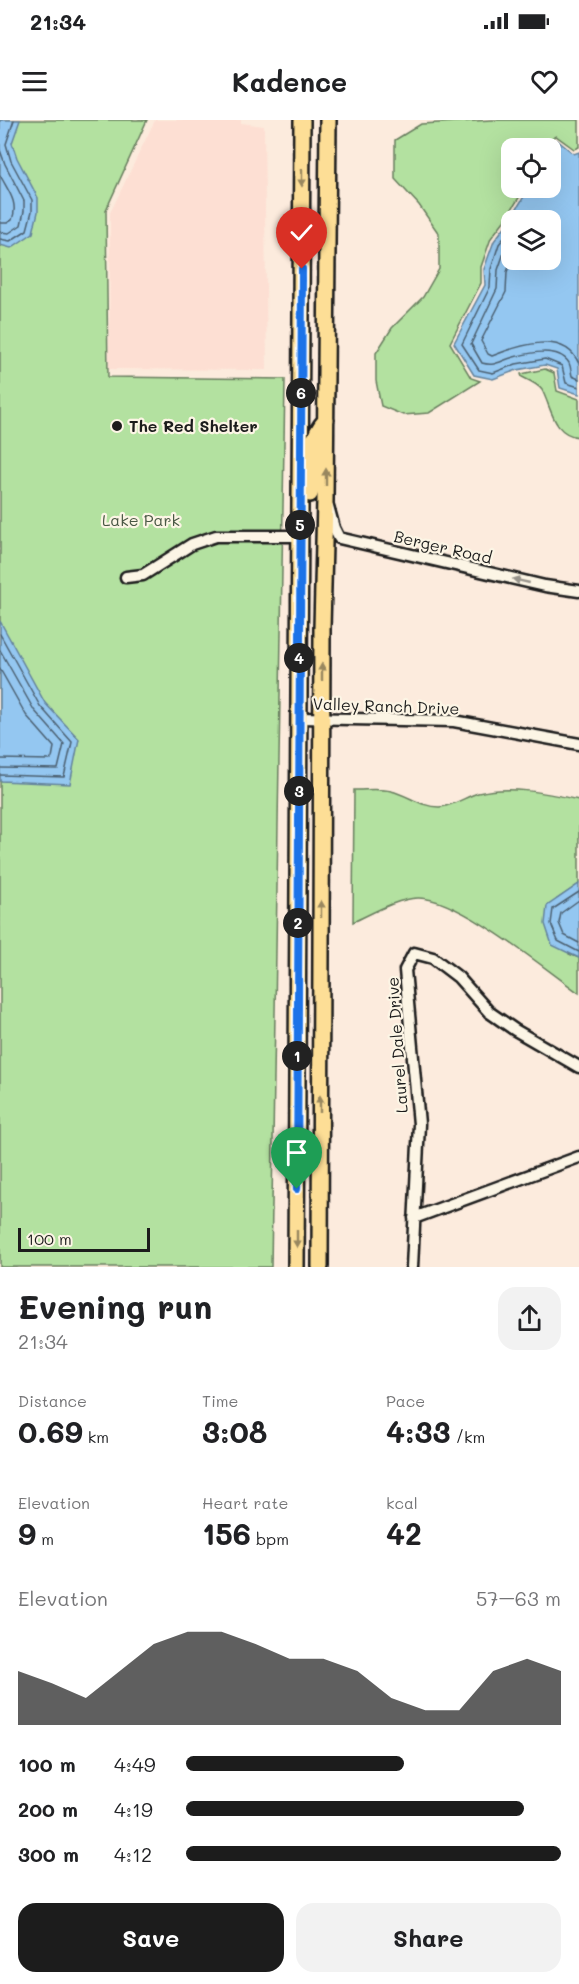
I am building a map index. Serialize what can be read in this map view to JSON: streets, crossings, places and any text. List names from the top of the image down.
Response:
{
  "streets": {
    "street": ["Berger Road", "Valley Ranch Drive", "Laurel Dale Drive"]
  },
  "one_way": ["Berger Road"],
  "parks": ["Lake Park"],
  "places": ["The Red Shelter"],
  "scale_bar": "100 m",
  "page": {
    "status": "21:34",
    "header": "Kadence",
    "pins": [
      "6",
      "5",
      "4",
      "3",
      "2",
      "1"
    ],
    "scale": "100 m",
    "heading": ["Evening run", "21:34"],
    "stats": [
      ["Distance", "0.69 km"],
      ["Time", "3:08"],
      ["Pace", "4:33 /km"],
      ["Elevation", "9 m"],
      ["Heart rate", "156 bpm"],
      ["kcal", "42"]
    ],
    "chart": ["Elevation", "57–63 m"],
    "list": [
      {
        "name": "100 m",
        "note": "4:49"
      },
      {
        "name": "200 m",
        "note": "4:19"
      },
      {
        "name": "300 m",
        "note": "4:12"
      }
    ],
    "buttons": ["Save", "Share"]
  }
}
